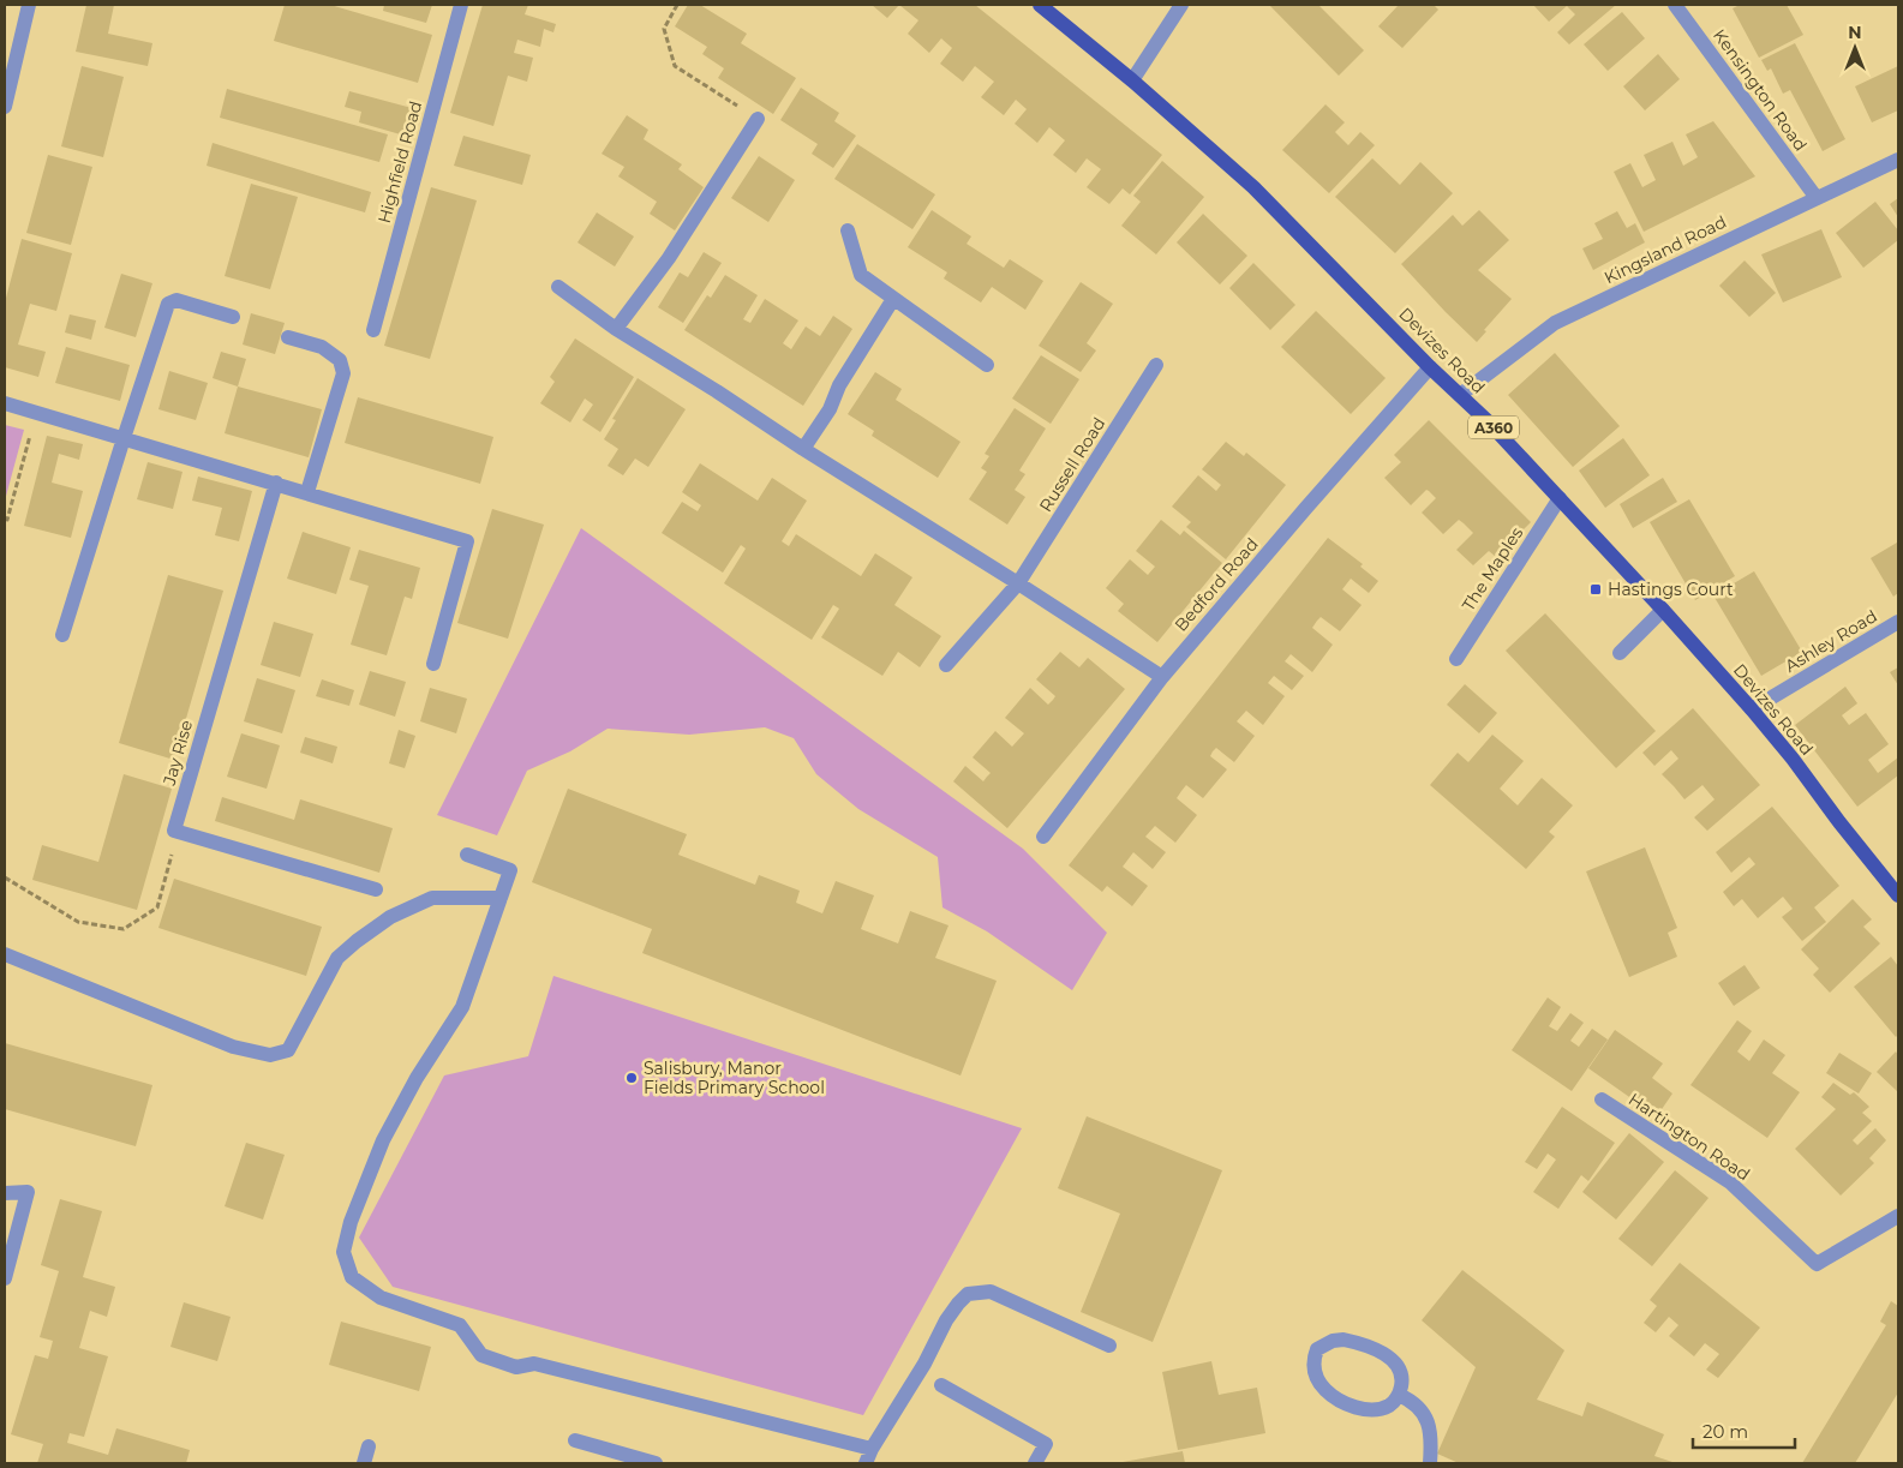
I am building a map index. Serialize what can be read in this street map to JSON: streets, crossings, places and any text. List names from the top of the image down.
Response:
{
  "streets": {
    "main road": ["Devizes Road", "A360"],
    "street": [
      "Kensington Road",
      "Highfield Road",
      "Kingsland Road",
      "Russell Road",
      "The Maples",
      "Bedford Road",
      "Ashley Road",
      "Jay Rise",
      "Hartington Road"
    ]
  },
  "crossings": [
    ["Kensington Road", "Kingsland Road"],
    ["Kingsland Road", "Devizes Road"],
    ["Devizes Road", "The Maples"],
    ["Devizes Road", "Bedford Road"],
    ["Devizes Road", "Ashley Road"]
  ],
  "places": {
    "transit": ["Hastings Court"],
    "other": ["Salisbury, Manor Fields Primary School"]
  },
  "scale_bar": "20 m",
  "north": "top"
}
